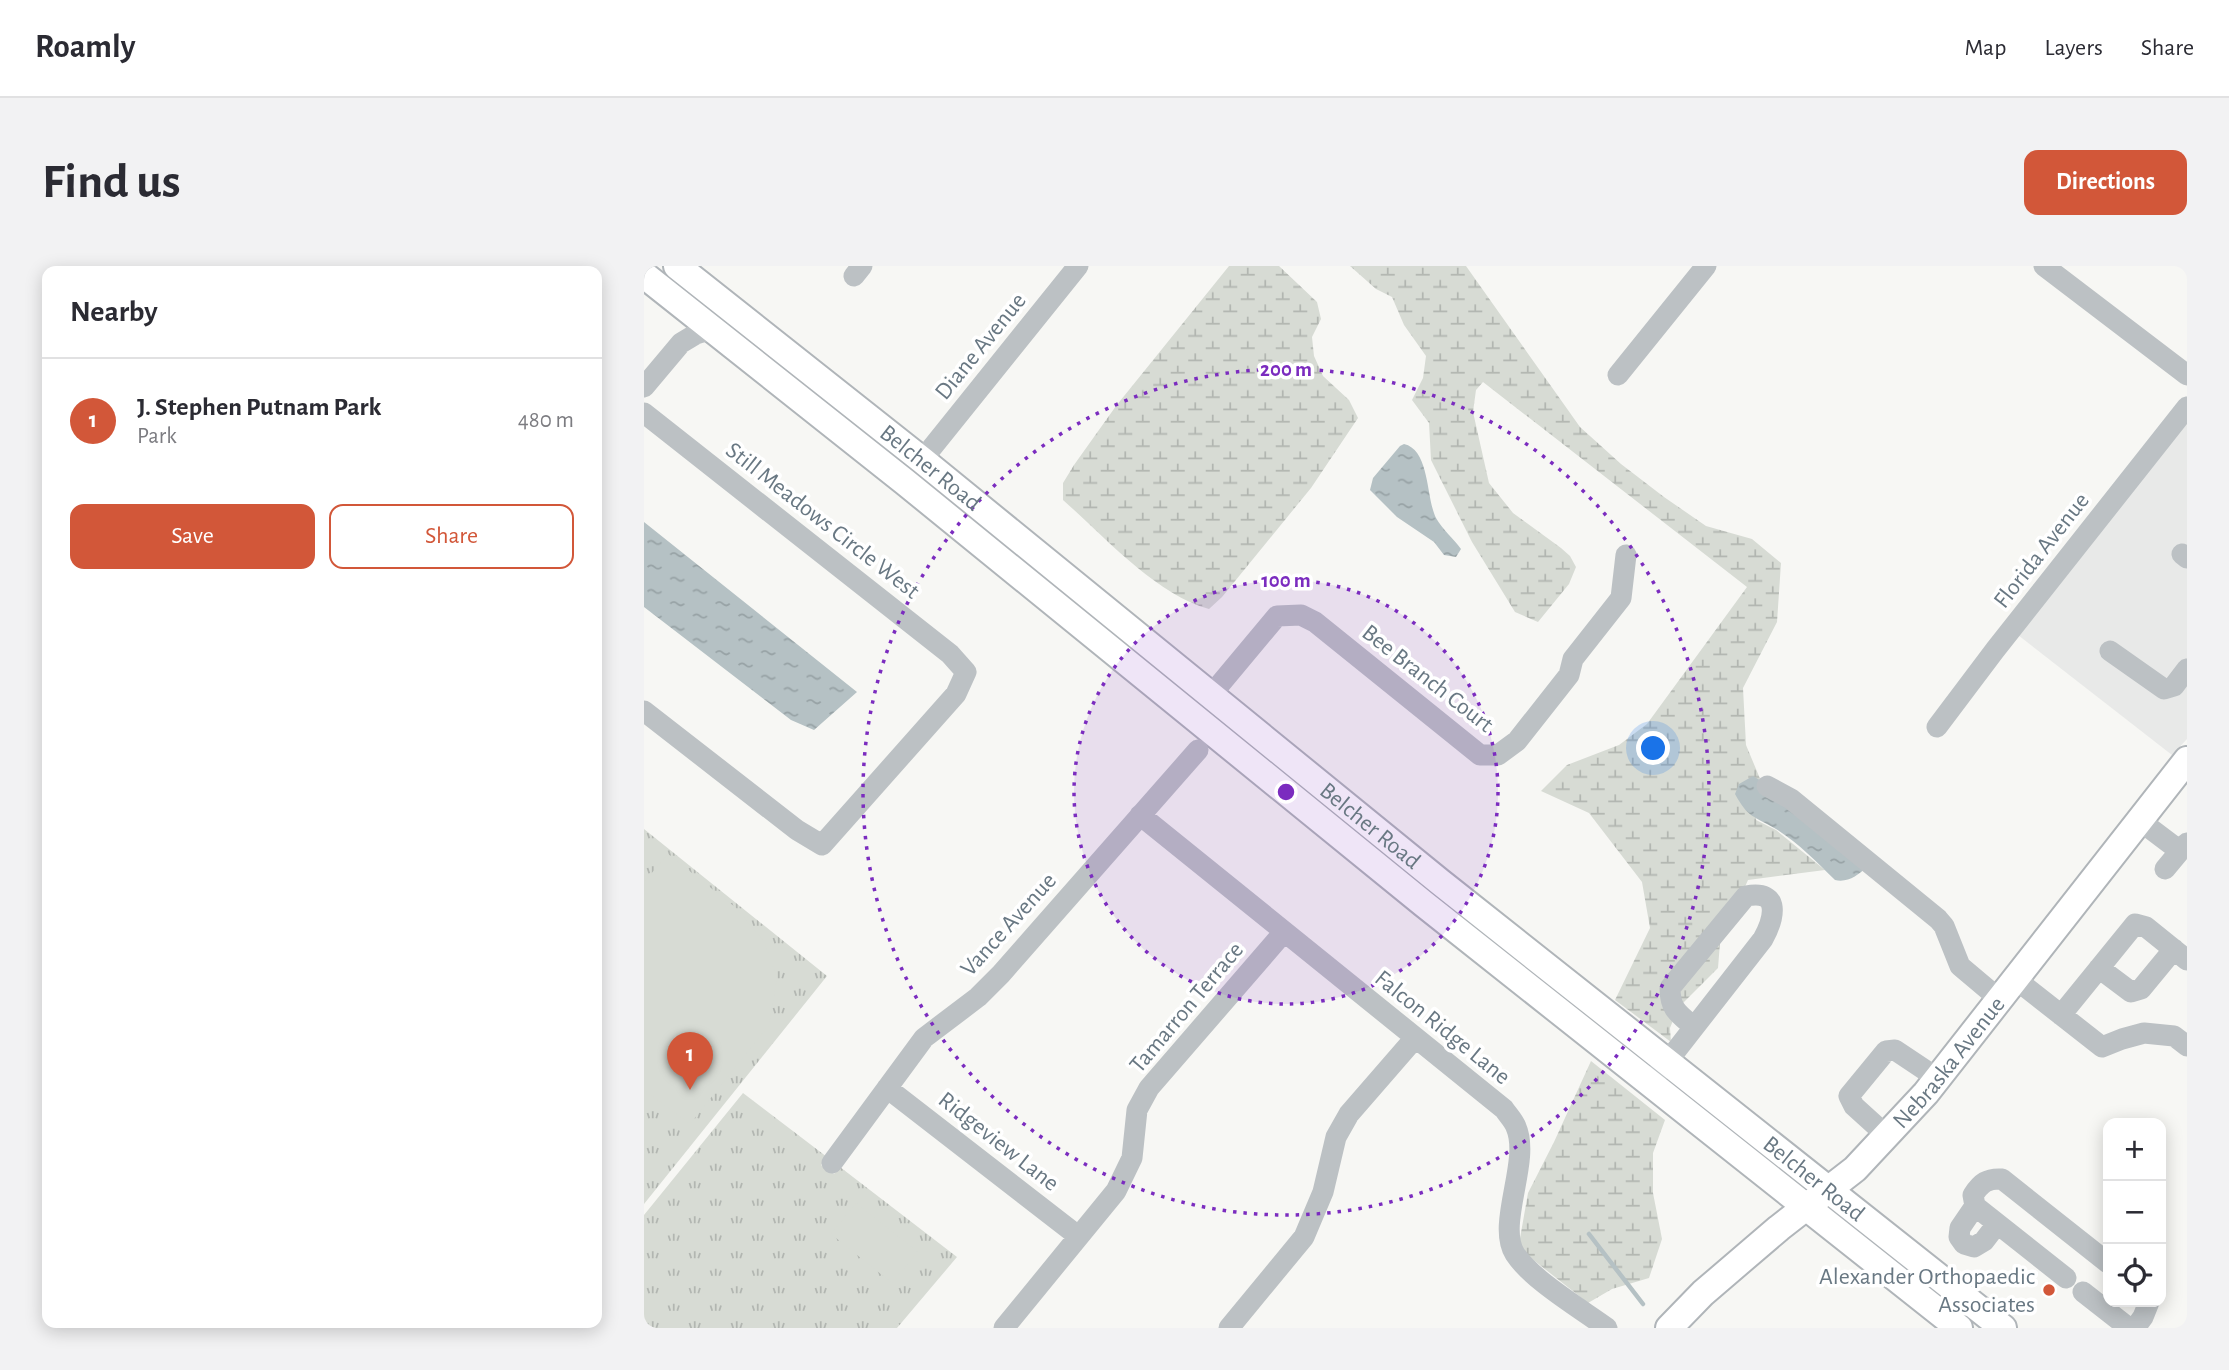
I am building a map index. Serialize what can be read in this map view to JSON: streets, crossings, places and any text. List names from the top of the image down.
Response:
{
  "streets": {
    "main road": ["Belcher Road", "Nebraska Avenue"],
    "street": [
      "Diane Avenue",
      "Still Meadows Circle West",
      "Florida Avenue",
      "Bee Branch Court",
      "Vance Avenue",
      "Tamarron Terrace",
      "Falcon Ridge Lane",
      "Ridgeview Lane"
    ]
  },
  "crossings": [
    ["Diane Avenue", "Belcher Road"],
    ["Belcher Road", "Bee Branch Court"],
    ["Belcher Road", "Nebraska Avenue"],
    ["Vance Avenue", "Falcon Ridge Lane"],
    ["Vance Avenue", "Ridgeview Lane"],
    ["Tamarron Terrace", "Falcon Ridge Lane"],
    ["Tamarron Terrace", "Ridgeview Lane"]
  ],
  "places": ["Alexander Orthopaedic Associates"],
  "page": {
    "header": "Roamly",
    "nav": ["Map", "Layers", "Share"],
    "buttons": [
      "Directions",
      ["Save", "Share"]
    ],
    "title": "Find us",
    "heading": "Nearby",
    "list": [
      {
        "mark": "1",
        "name": "J. Stephen Putnam Park",
        "note": "Park",
        "value": "480 m"
      }
    ],
    "pins": "1",
    "map_buttons": ["+", "−"]
  },
  "rings": ["200 m", "100 m"]
}
